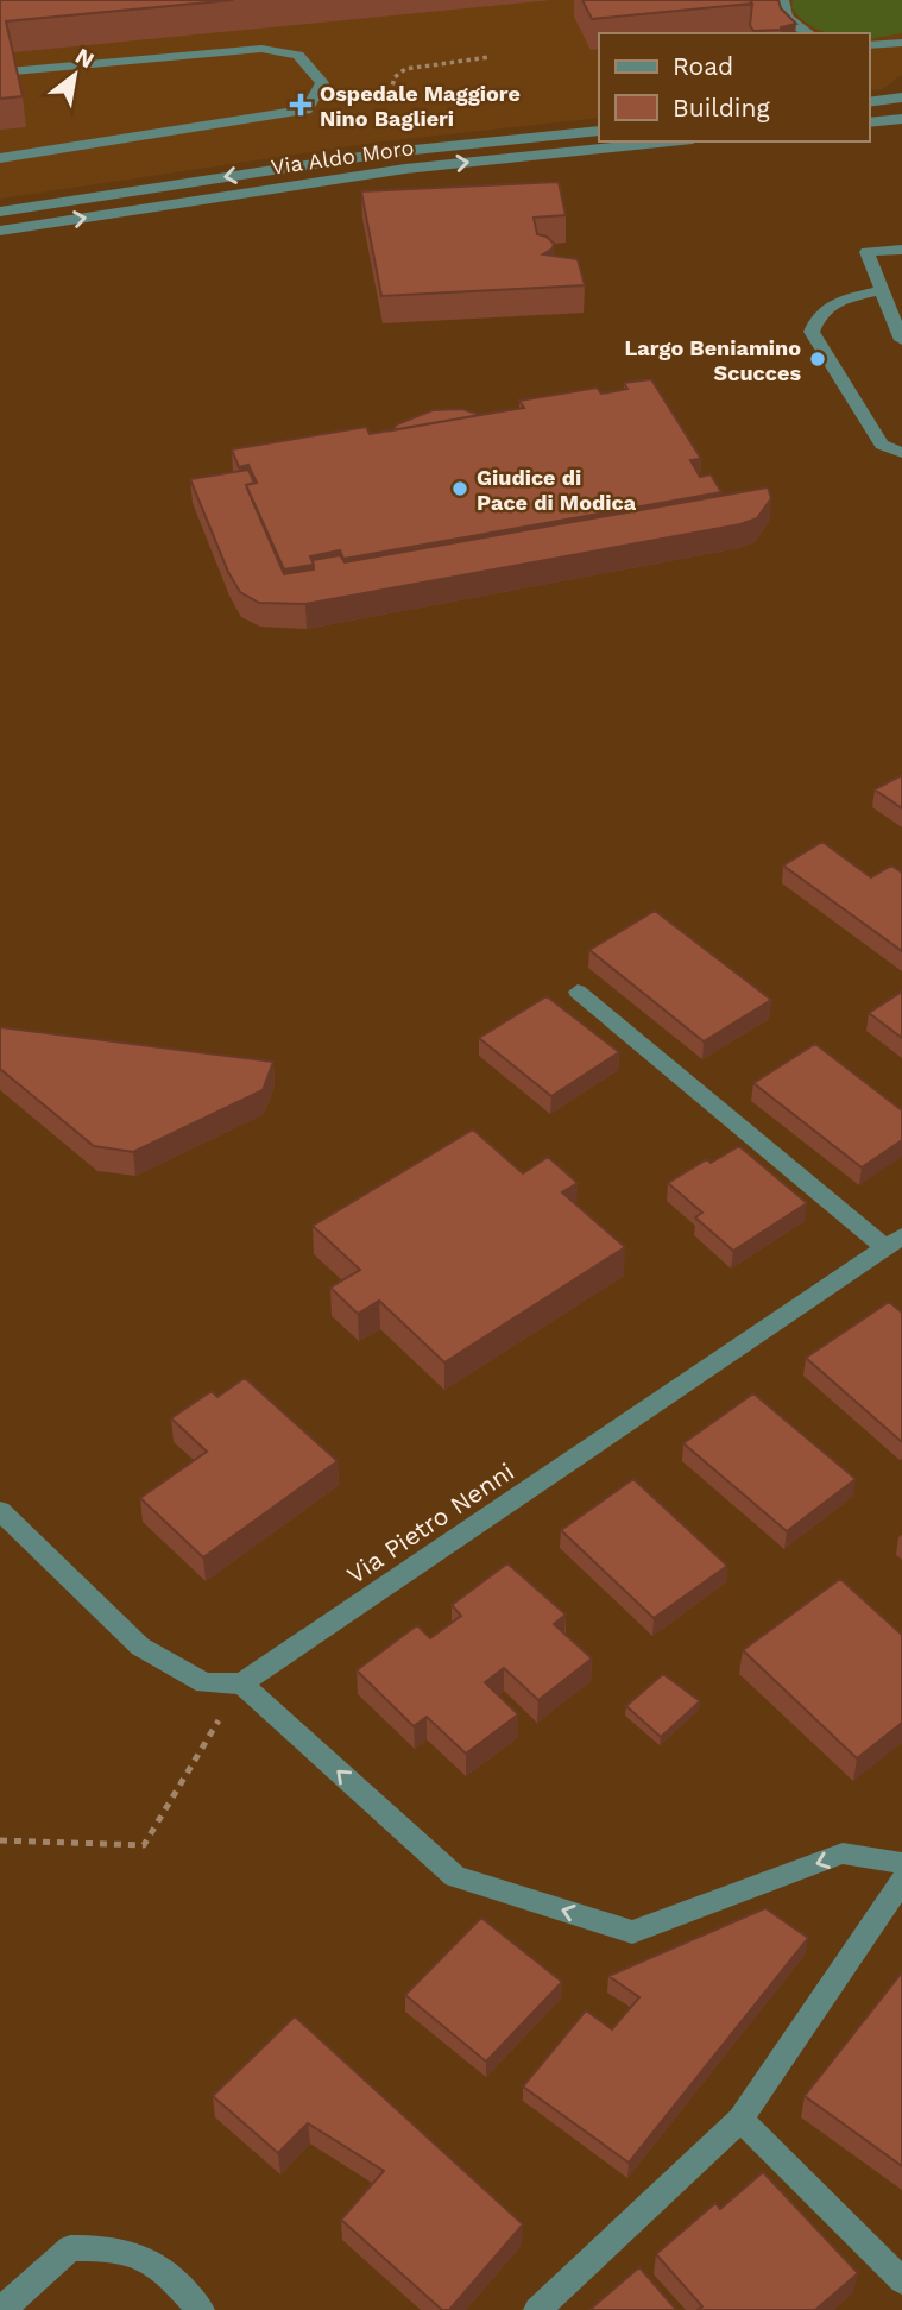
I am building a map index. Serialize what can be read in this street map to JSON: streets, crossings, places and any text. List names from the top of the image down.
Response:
{
  "streets": {
    "street": ["Via Aldo Moro", "Via Pietro Nenni"]
  },
  "places": {
    "health": ["Ospedale Maggiore Nino Baglieri"],
    "other": ["Largo Beniamino Scucces", "Giudice di Pace di Modica"]
  },
  "legend": ["Road", "Building"],
  "north": "top right"
}
